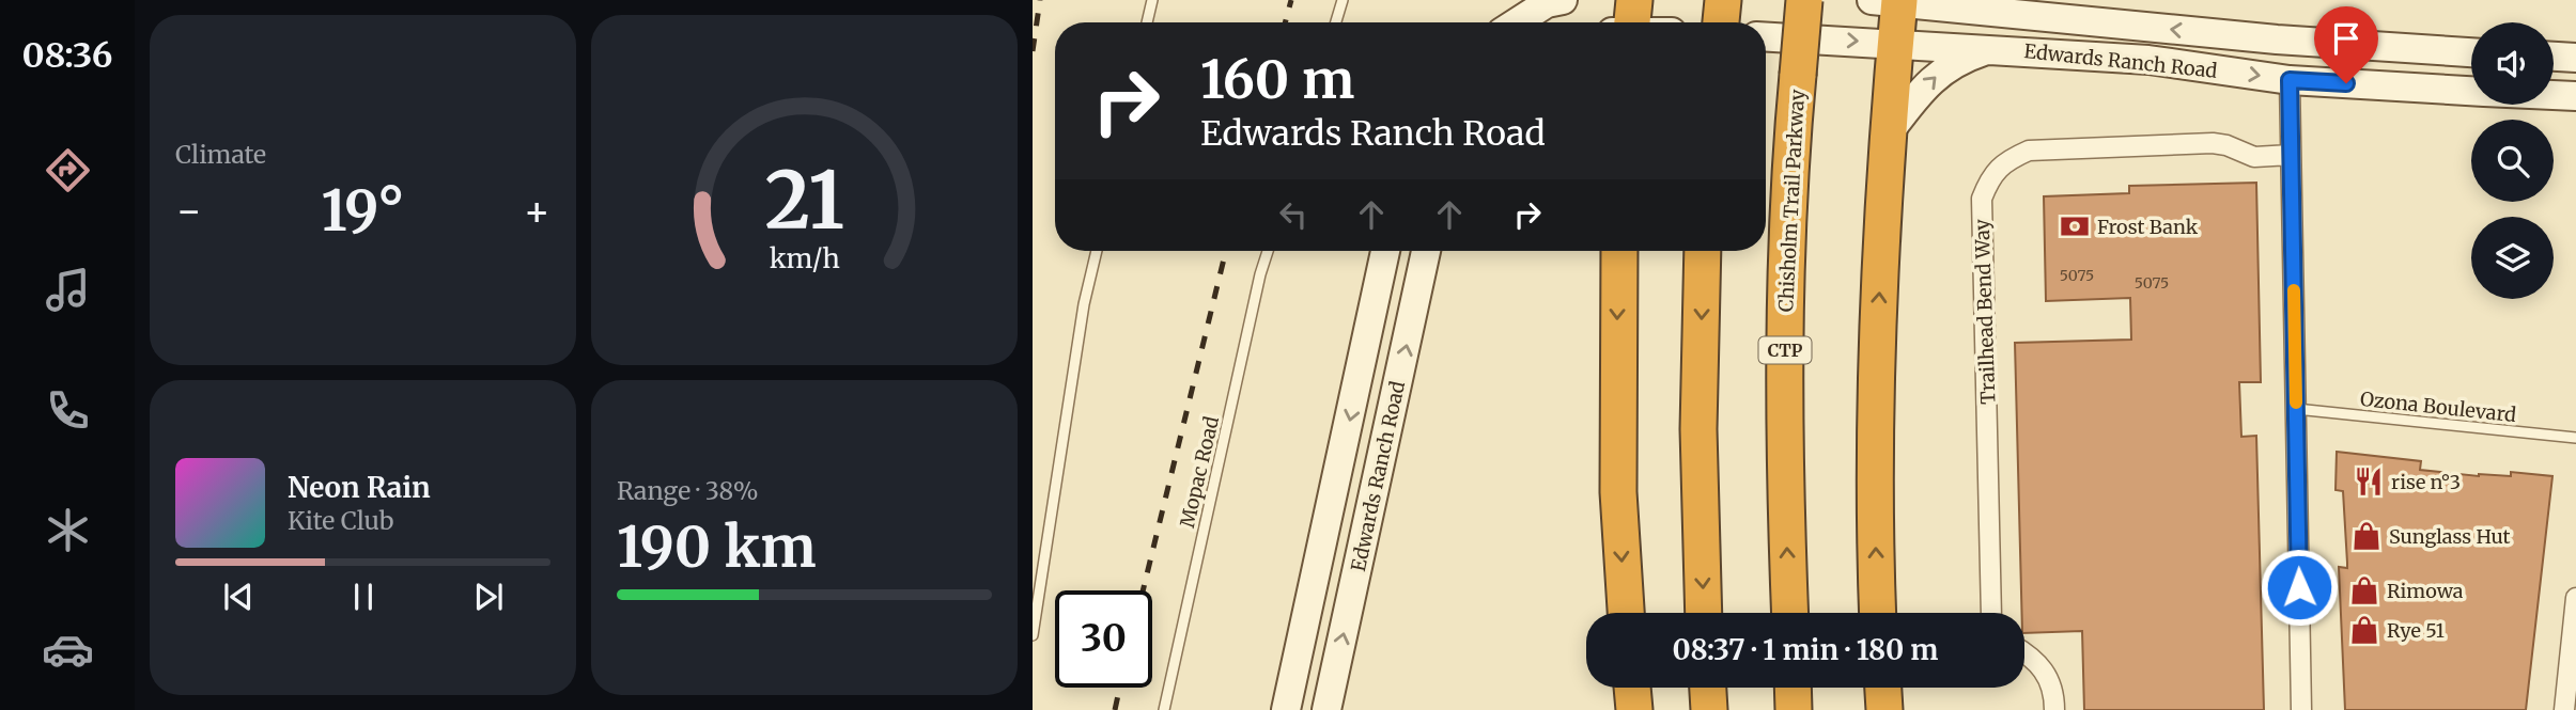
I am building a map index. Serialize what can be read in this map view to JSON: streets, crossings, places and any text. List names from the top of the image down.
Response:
{
  "streets": {
    "highway": ["Chisholm Trail Parkway", "CTP"],
    "street": ["Edwards Ranch Road", "Trailhead Bend Way"],
    "lane": ["Ozona Boulevard", "Mopac Road"]
  },
  "places": {
    "bank": ["Frost Bank"],
    "restaurant": ["rise n°3"],
    "shop": ["Sunglass Hut", "Rimowa", "Rye 51"]
  },
  "house_numbers": ["5075", "5075"],
  "page": {
    "tabs": "08:36",
    "tile": [
      "Climate",
      ["Range · 38%", "190 km"]
    ],
    "turn": ["160 m", "Edwards Ranch Road"],
    "heat": ["−", "19°", "+"],
    "song": ["Neon Rain", "Kite Club"],
    "limit": "30",
    "trip": "08:37 · 1 min · 180 m",
    "gauge": ["21", "km/h"]
  }
}
